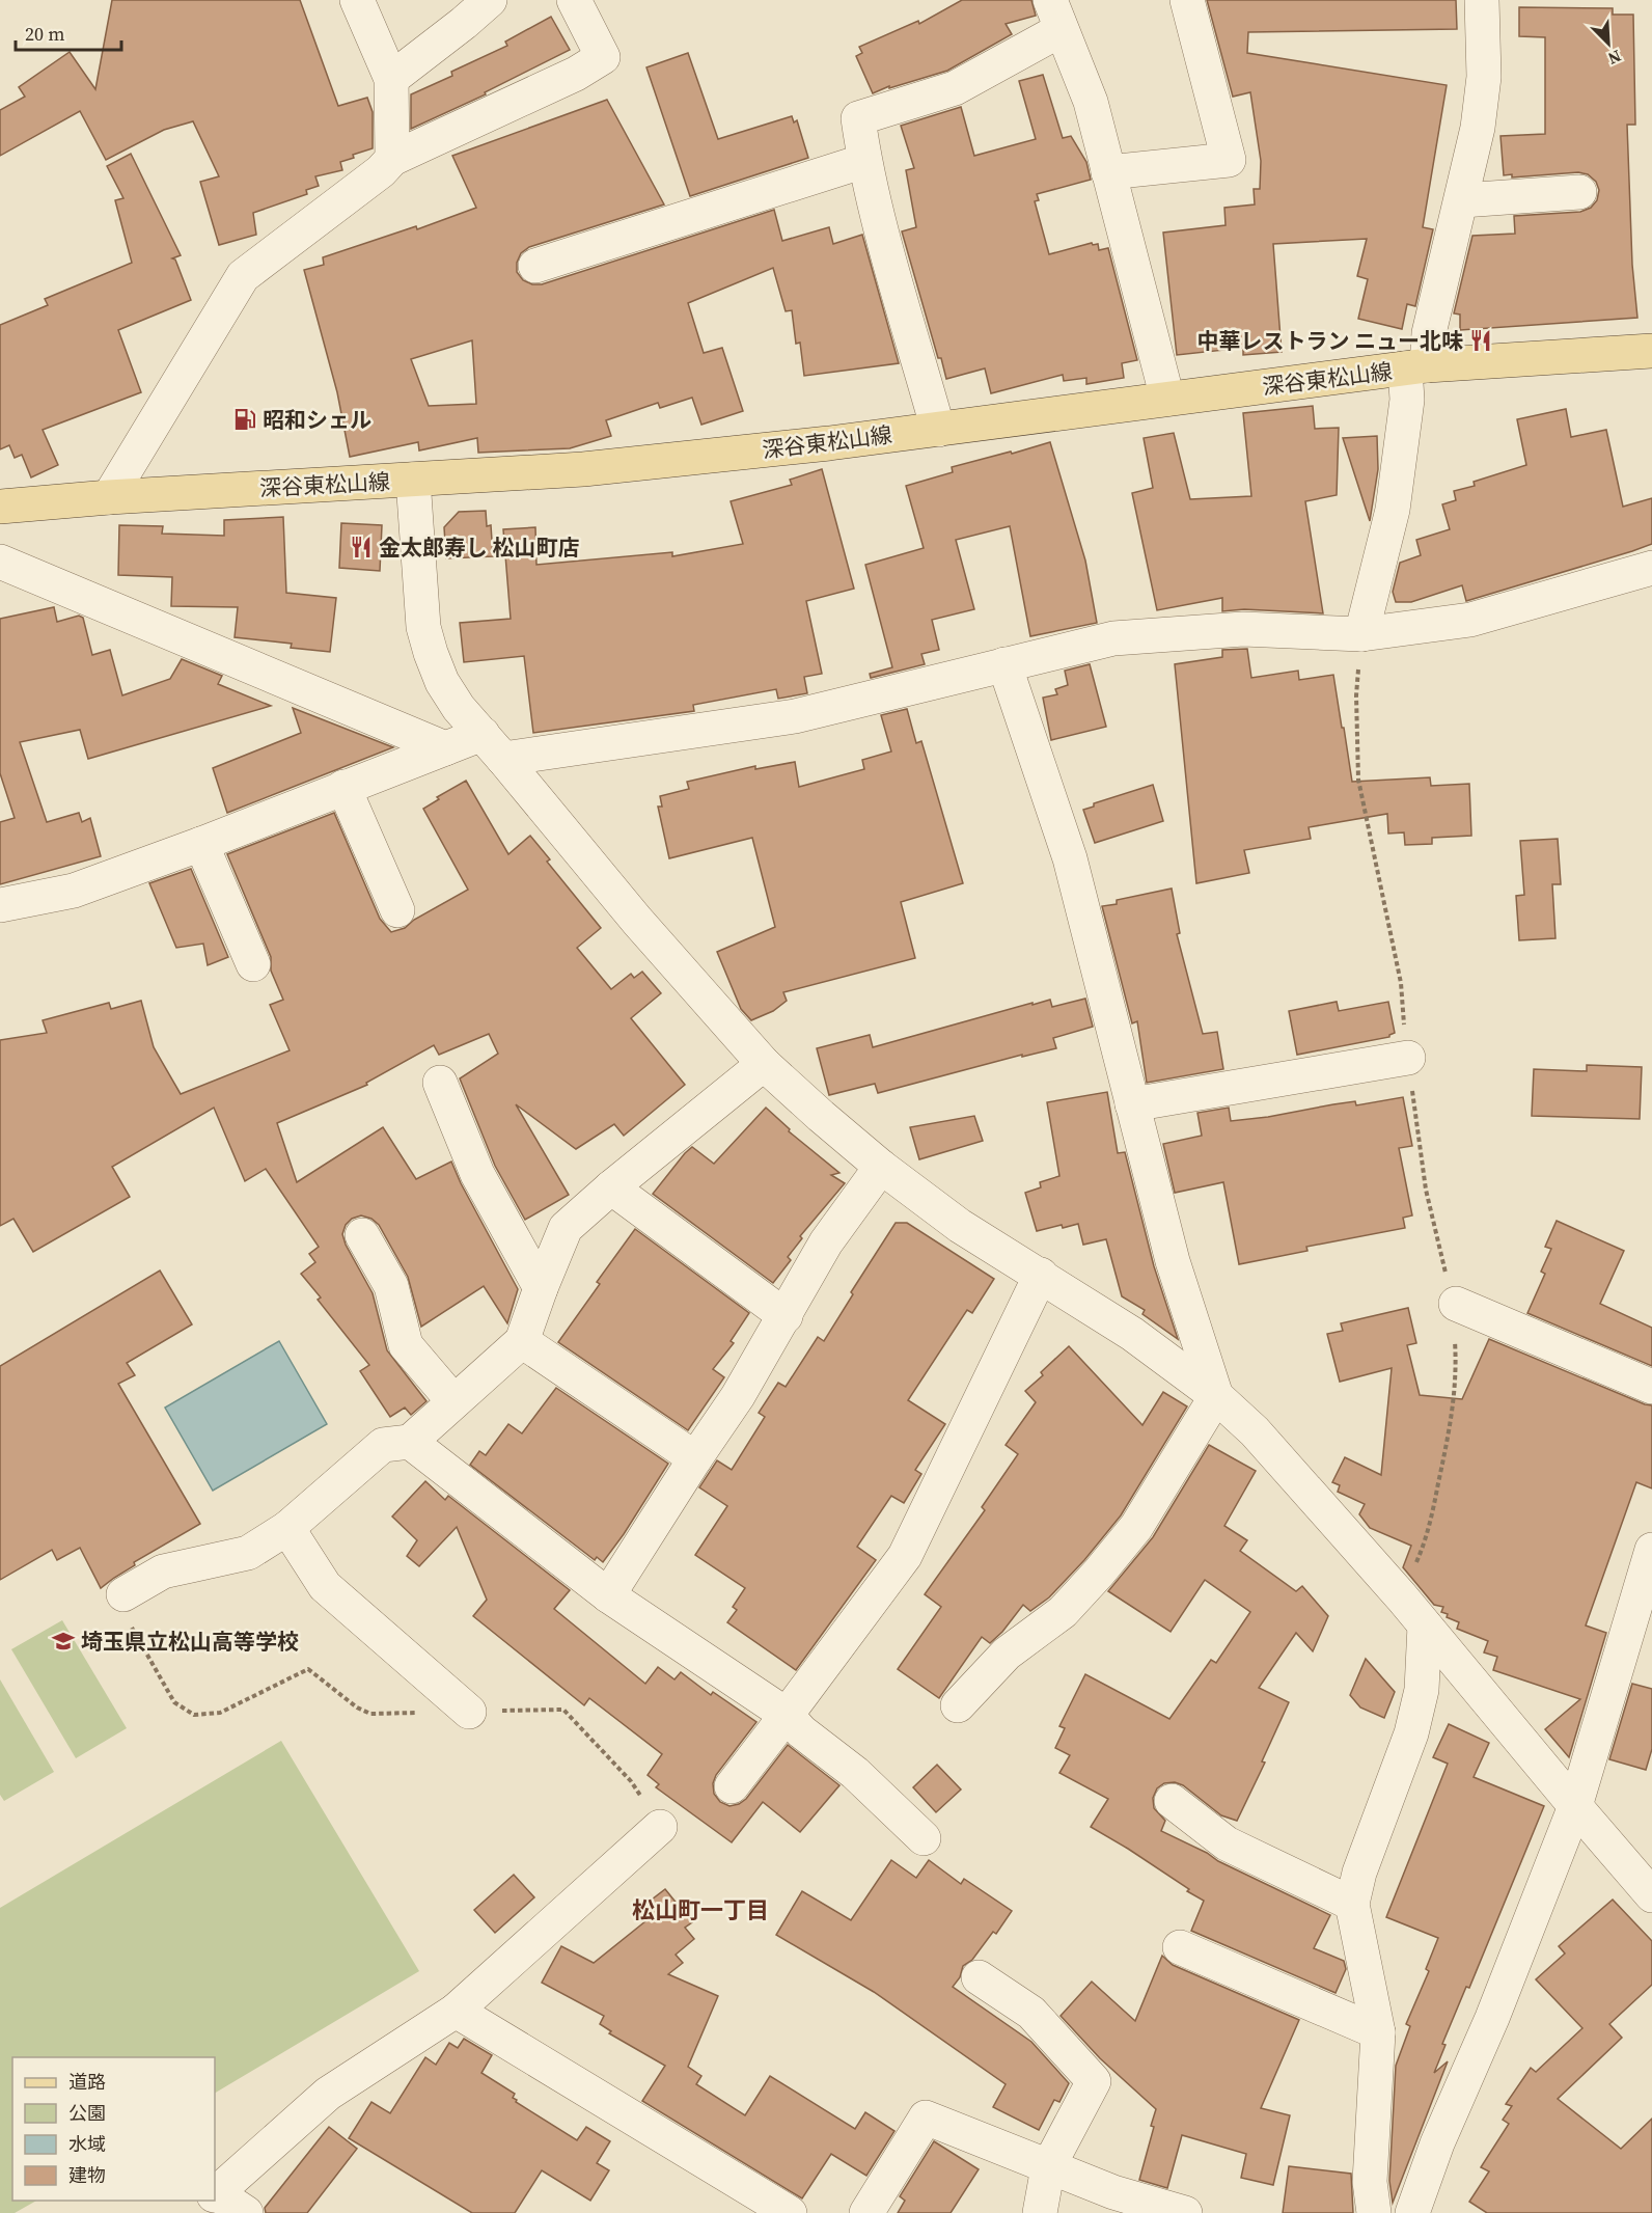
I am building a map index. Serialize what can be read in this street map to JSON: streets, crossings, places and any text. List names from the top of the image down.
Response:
{
  "streets": {
    "main road": ["深谷東松山線"]
  },
  "districts": ["松山町一丁目"],
  "places": {
    "restaurant": ["中華レストラン ニュー北味", "金太郎寿し 松山町店"],
    "fuel station": ["昭和シェル"],
    "school or university": ["埼玉県立松山高等学校"]
  },
  "legend": [
    "道路",
    "公園",
    "水域",
    "建物"
  ],
  "scale_bar": "20 m",
  "north": "bottom right"
}
